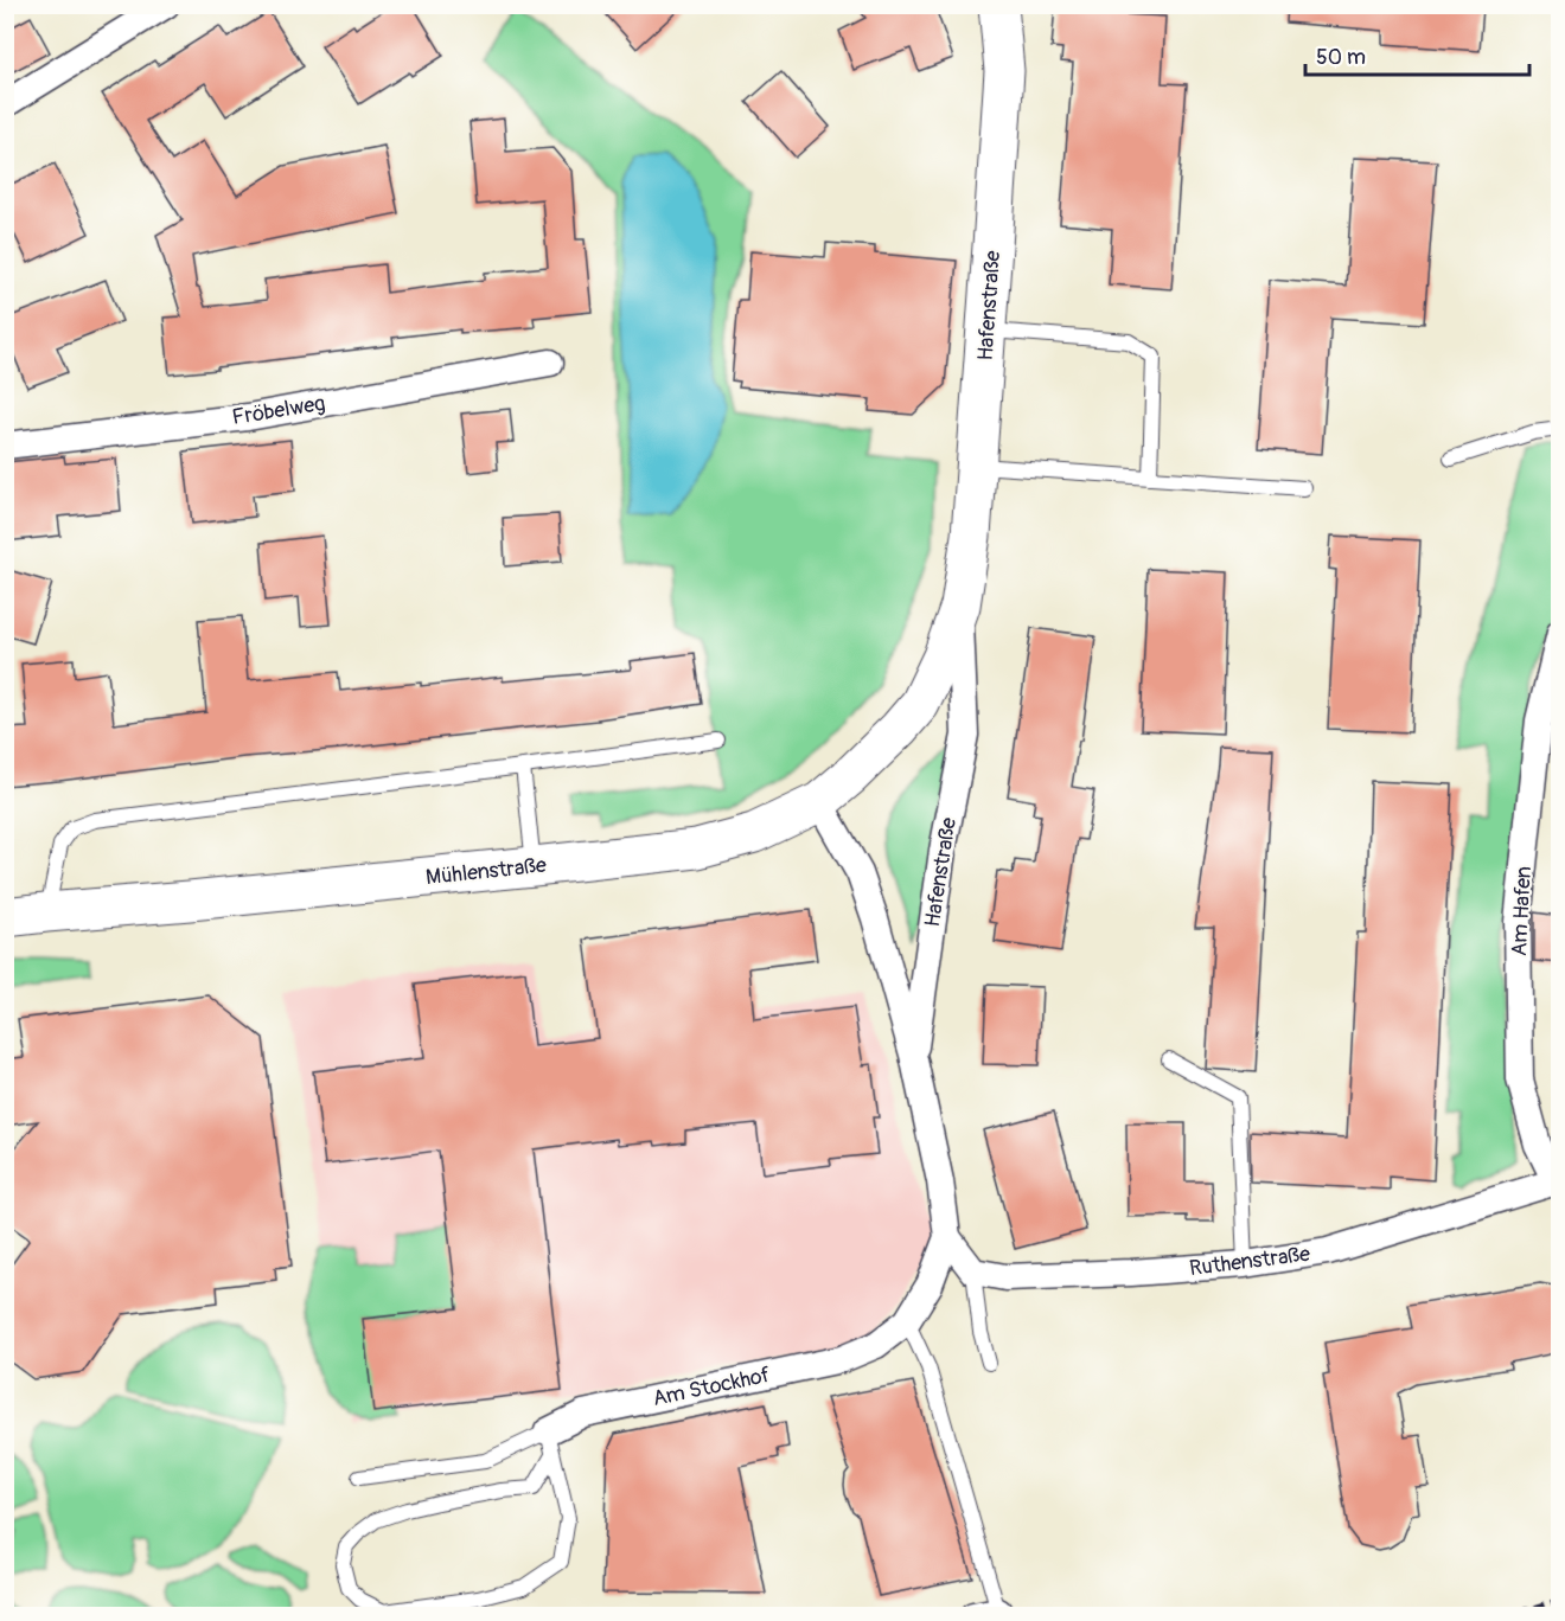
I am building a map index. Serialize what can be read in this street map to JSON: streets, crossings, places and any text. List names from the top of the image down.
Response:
{
  "streets": {
    "main road": ["Hafenstraße", "Mühlenstraße"],
    "street": [
      "Fröbelweg",
      "Am Hafen",
      "Ruthenstraße",
      "Am Stockhof"
    ]
  },
  "crossings": [
    ["Hafenstraße", "Mühlenstraße"],
    ["Hafenstraße", "Am Stockhof"],
    ["Am Hafen", "Ruthenstraße"]
  ],
  "scale_bar": "50 m"
}
